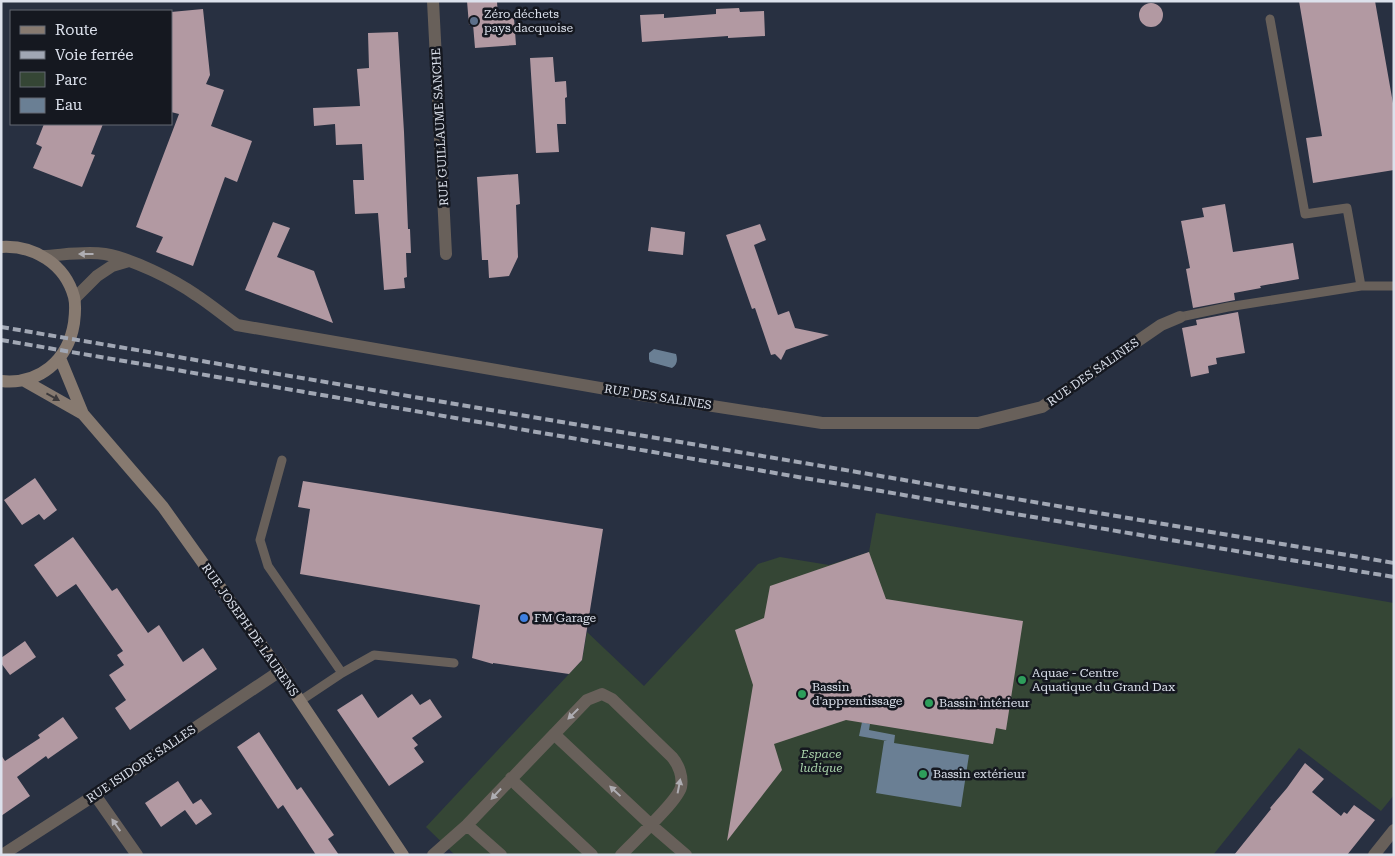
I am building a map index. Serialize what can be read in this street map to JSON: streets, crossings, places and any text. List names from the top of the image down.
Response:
{
  "streets": {
    "main road": ["RUE JOSEPH DE LAURENS"],
    "street": ["RUE GUILLAUME SANCHE", "RUE DES SALINES", "RUE ISIDORE SALLES"]
  },
  "crossings": [
    ["RUE JOSEPH DE LAURENS", "RUE ISIDORE SALLES"]
  ],
  "parks": ["Espace ludique"],
  "places": [
    "Zéro déchets pays dacquoise",
    "FM Garage",
    "Aquae - Centre Aquatique du Grand Dax",
    "Bassin d'apprentissage",
    "Bassin intérieur",
    "Bassin extérieur"
  ],
  "legend": [
    "Route",
    "Voie ferrée",
    "Parc",
    "Eau"
  ]
}
